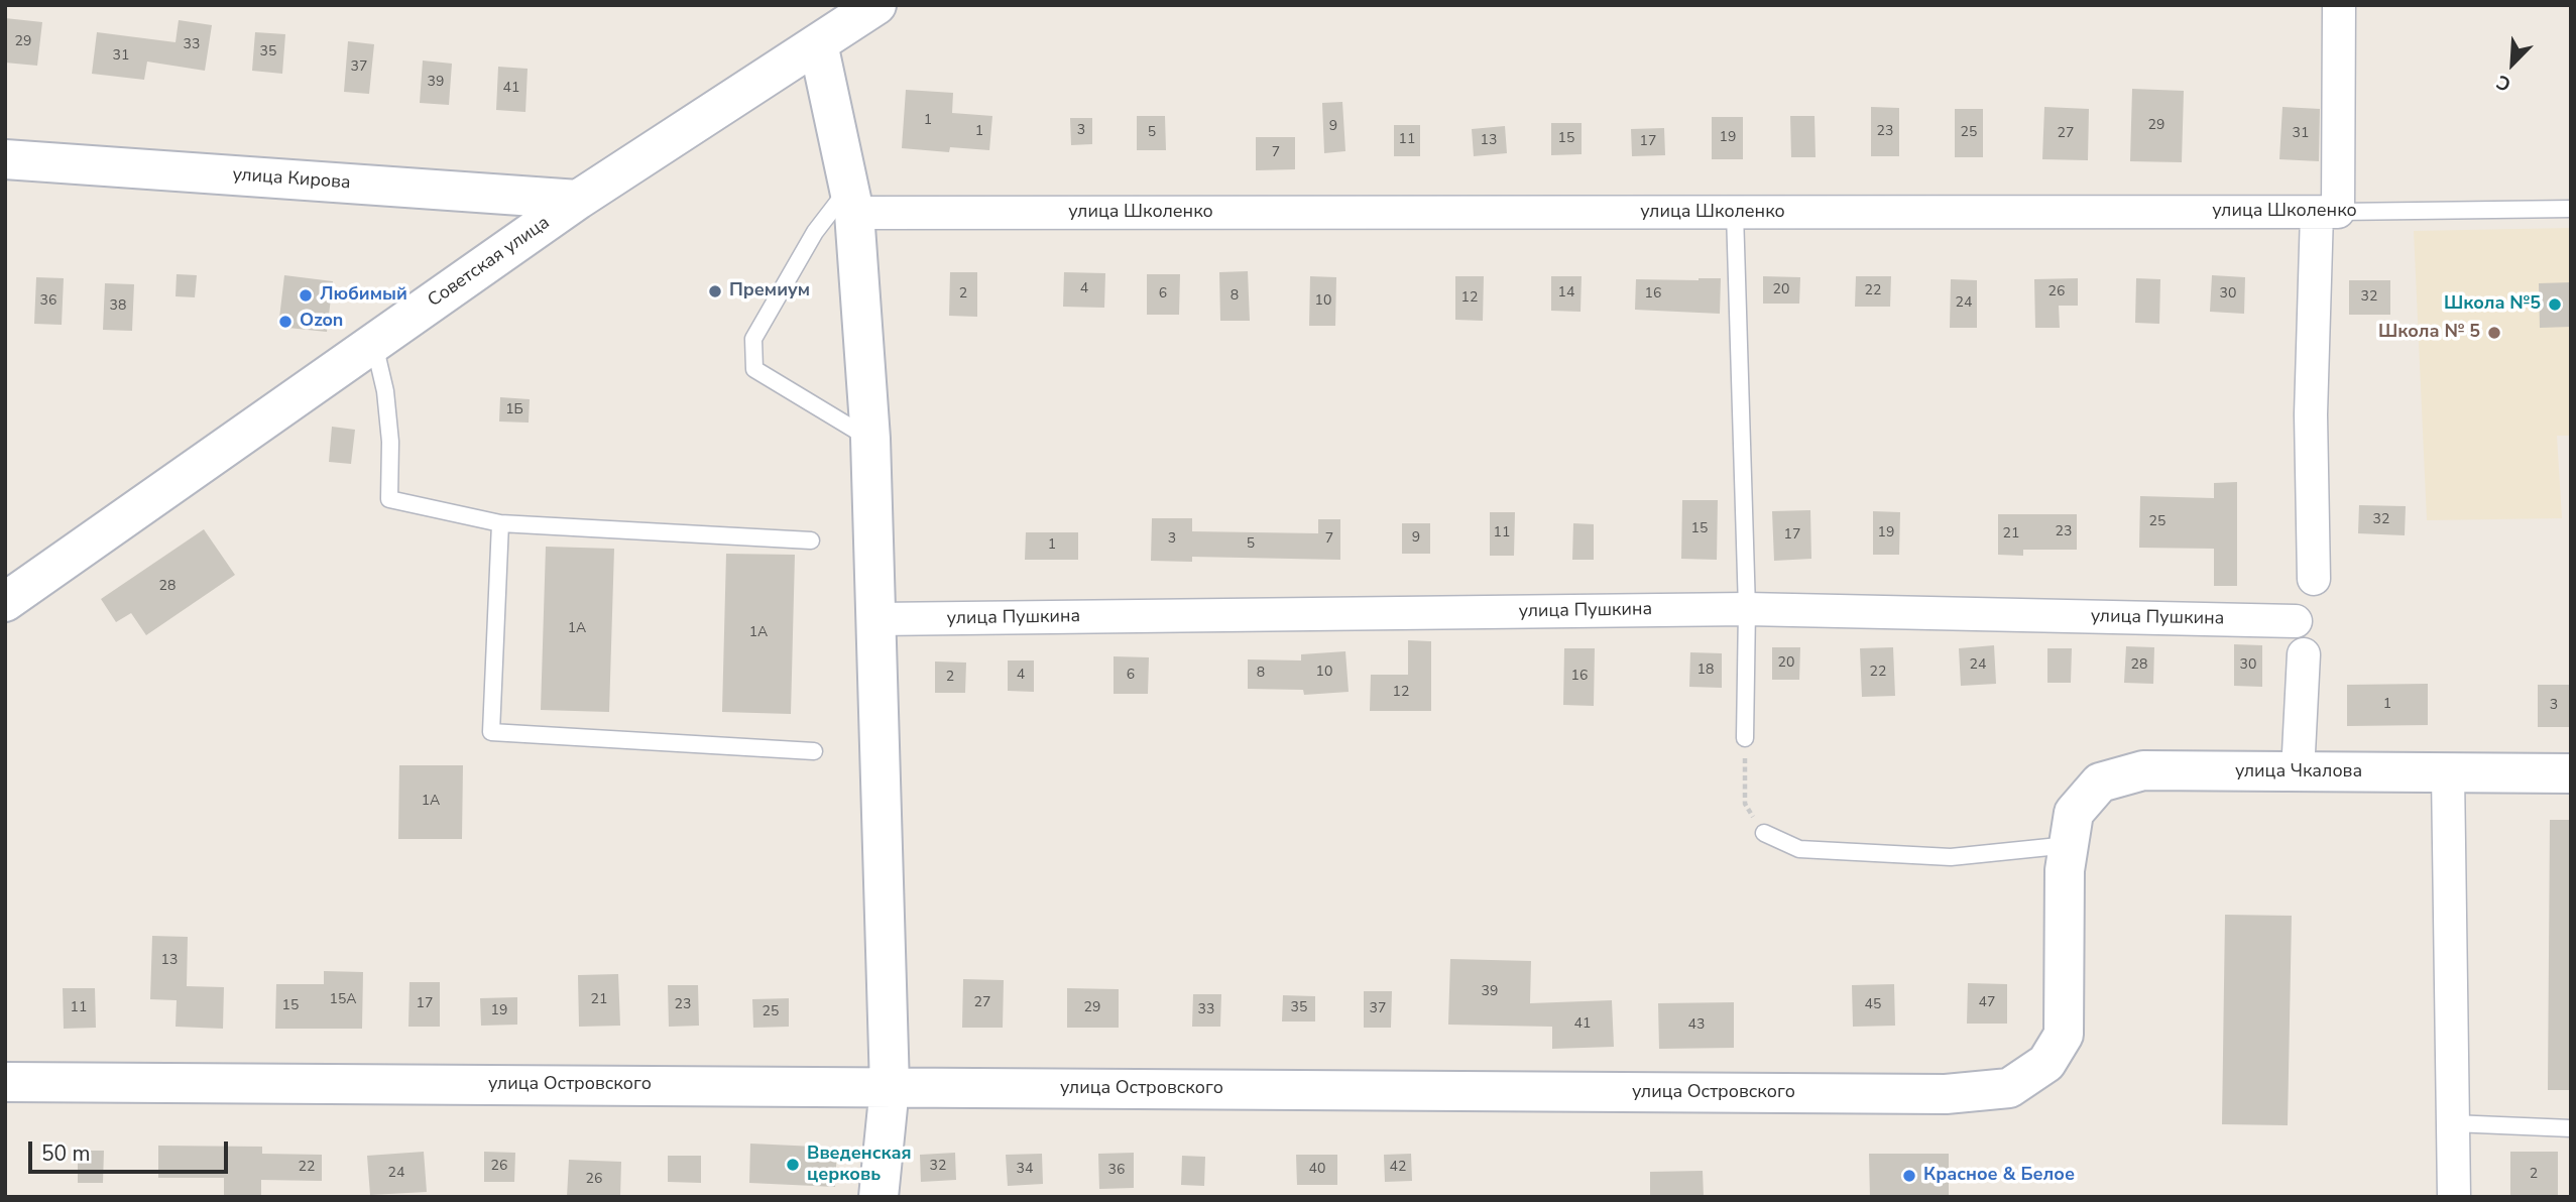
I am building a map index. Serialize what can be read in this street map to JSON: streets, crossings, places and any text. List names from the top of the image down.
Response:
{
  "streets": {
    "street": [
      "улица Кирова",
      "улица Школенко",
      "Советская улица",
      "улица Пушкина",
      "улица Чкалова",
      "улица Островского"
    ]
  },
  "crossings": [
    ["улица Кирова", "Советская улица"],
    ["улица Чкалова", "улица Островского"]
  ],
  "places": [
    "Премиум",
    "Любимый",
    "Школа №5",
    "Ozon",
    "Школа № 5",
    "Введенская церковь",
    "Красное & Белое"
  ],
  "house_numbers": [
    "29",
    "33",
    "35",
    "31",
    "37",
    "39",
    "41",
    "1",
    "29",
    "9",
    "3",
    "1",
    "23",
    "5",
    "25",
    "27",
    "31",
    "19",
    "15",
    "11",
    "13",
    "17",
    "7",
    "4",
    "20",
    "22",
    "26",
    "14",
    "2",
    "6",
    "16",
    "30",
    "8",
    "32",
    "12",
    "36",
    "10",
    "24",
    "38",
    "1Б",
    "32",
    "25",
    "15",
    "23",
    "11",
    "19",
    "21",
    "17",
    "9",
    "3",
    "7",
    "5",
    "1",
    "28",
    "1А",
    "1А",
    "20",
    "24",
    "28",
    "30",
    "18",
    "10",
    "22",
    "8",
    "4",
    "6",
    "16",
    "2",
    "12",
    "1",
    "3",
    "1А",
    "13",
    "39",
    "15А",
    "21",
    "27",
    "47",
    "17",
    "23",
    "45",
    "15",
    "11",
    "29",
    "35",
    "37",
    "33",
    "19",
    "25",
    "41",
    "43",
    "26",
    "32",
    "22",
    "42",
    "34",
    "40",
    "36",
    "24",
    "2",
    "26"
  ],
  "scale_bar": "50 m",
  "north": "bottom left"
}
